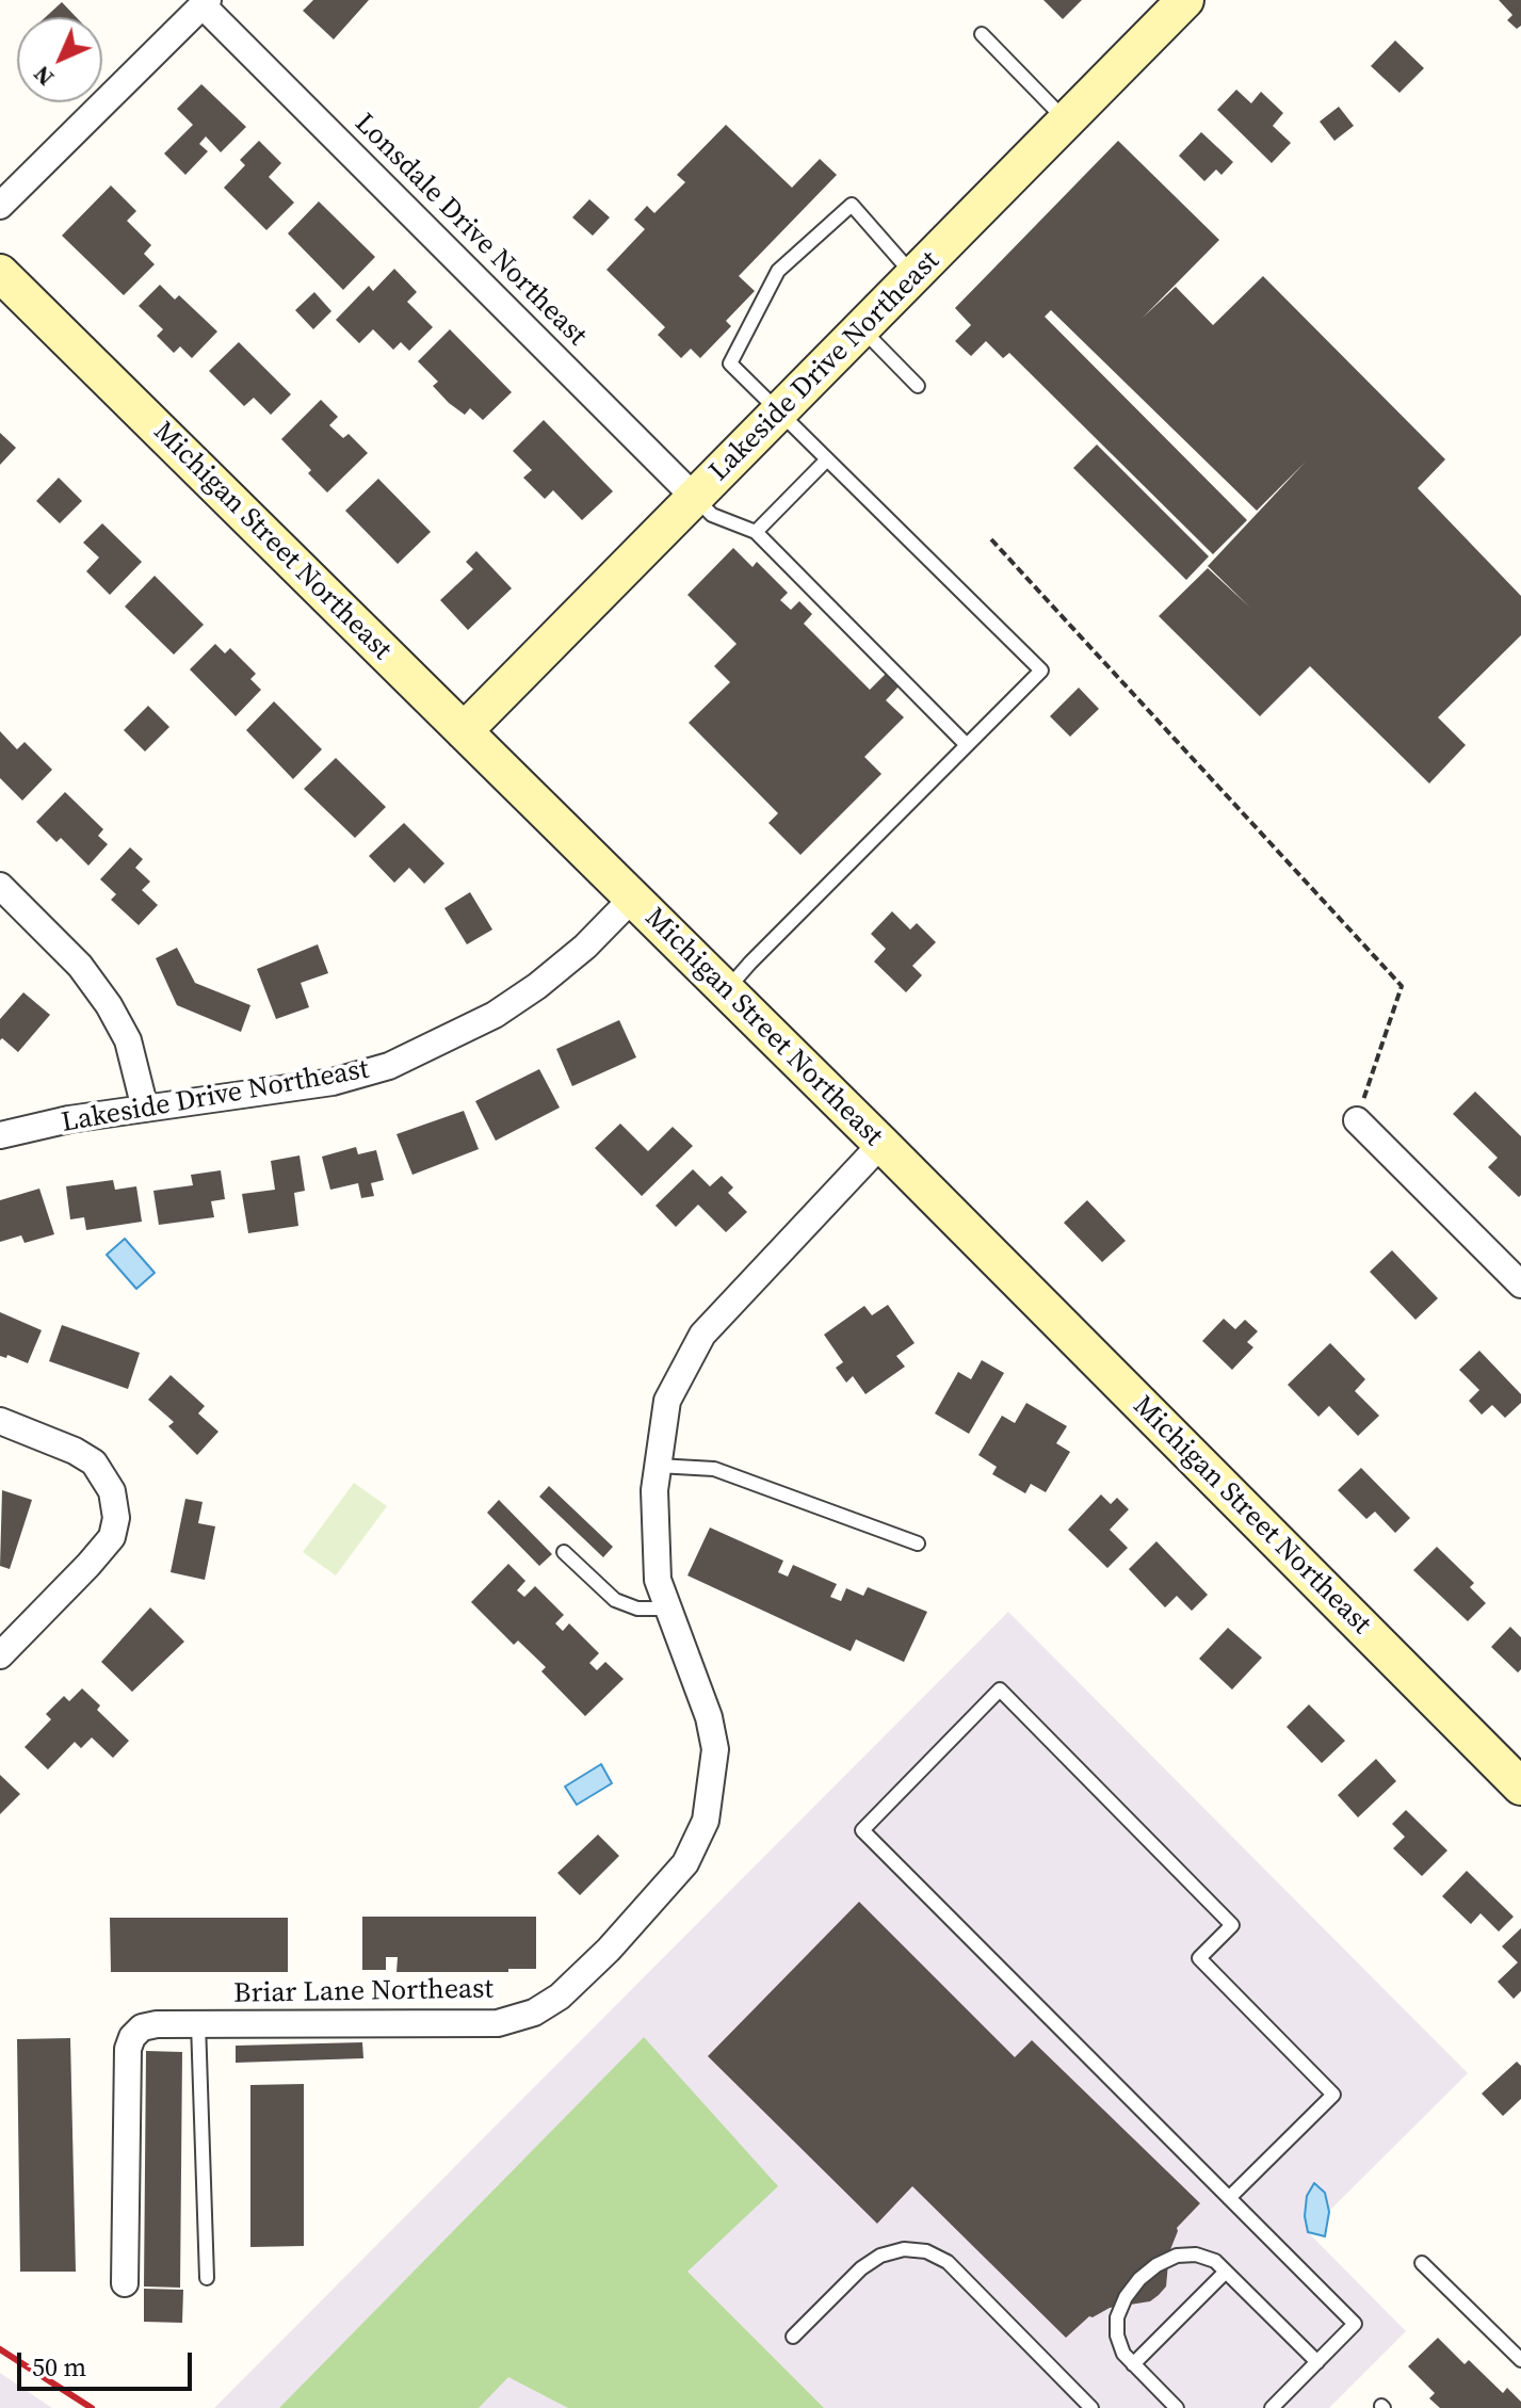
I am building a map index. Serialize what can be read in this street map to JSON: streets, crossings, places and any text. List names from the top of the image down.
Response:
{
  "streets": {
    "main road": ["Lakeside Drive Northeast", "Michigan Street Northeast"],
    "street": ["Lonsdale Drive Northeast", "Briar Lane Northeast"]
  },
  "crossings": [
    ["Lonsdale Drive Northeast", "Lakeside Drive Northeast"],
    ["Lakeside Drive Northeast", "Michigan Street Northeast"],
    ["Michigan Street Northeast", "Briar Lane Northeast"]
  ],
  "scale_bar": "50 m",
  "north": "bottom left"
}
